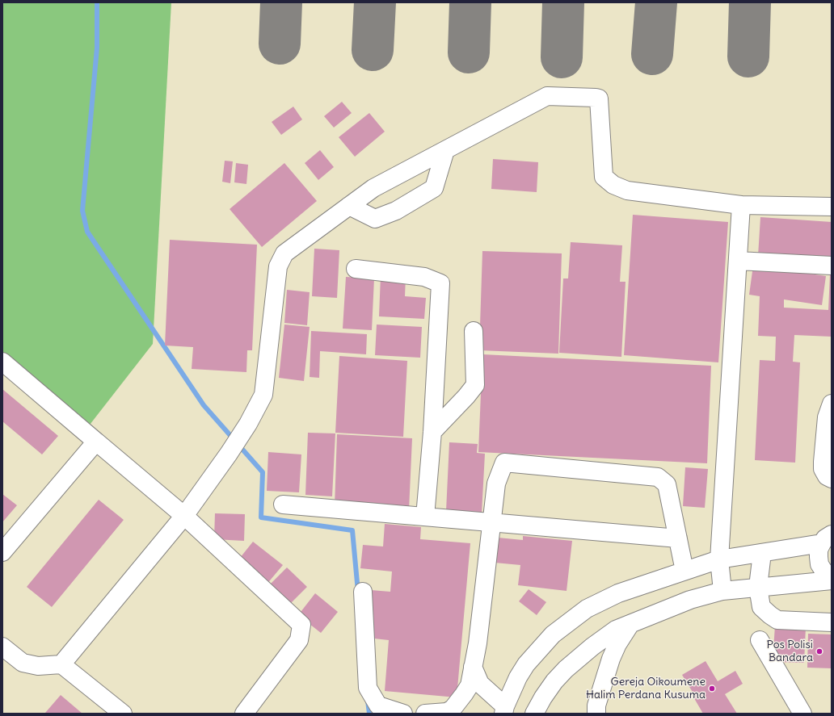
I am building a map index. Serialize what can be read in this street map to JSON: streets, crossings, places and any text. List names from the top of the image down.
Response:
{
  "places": ["Pos Polisi Bandara", "Gereja Oikoumene Halim Perdana Kusuma"]
}
